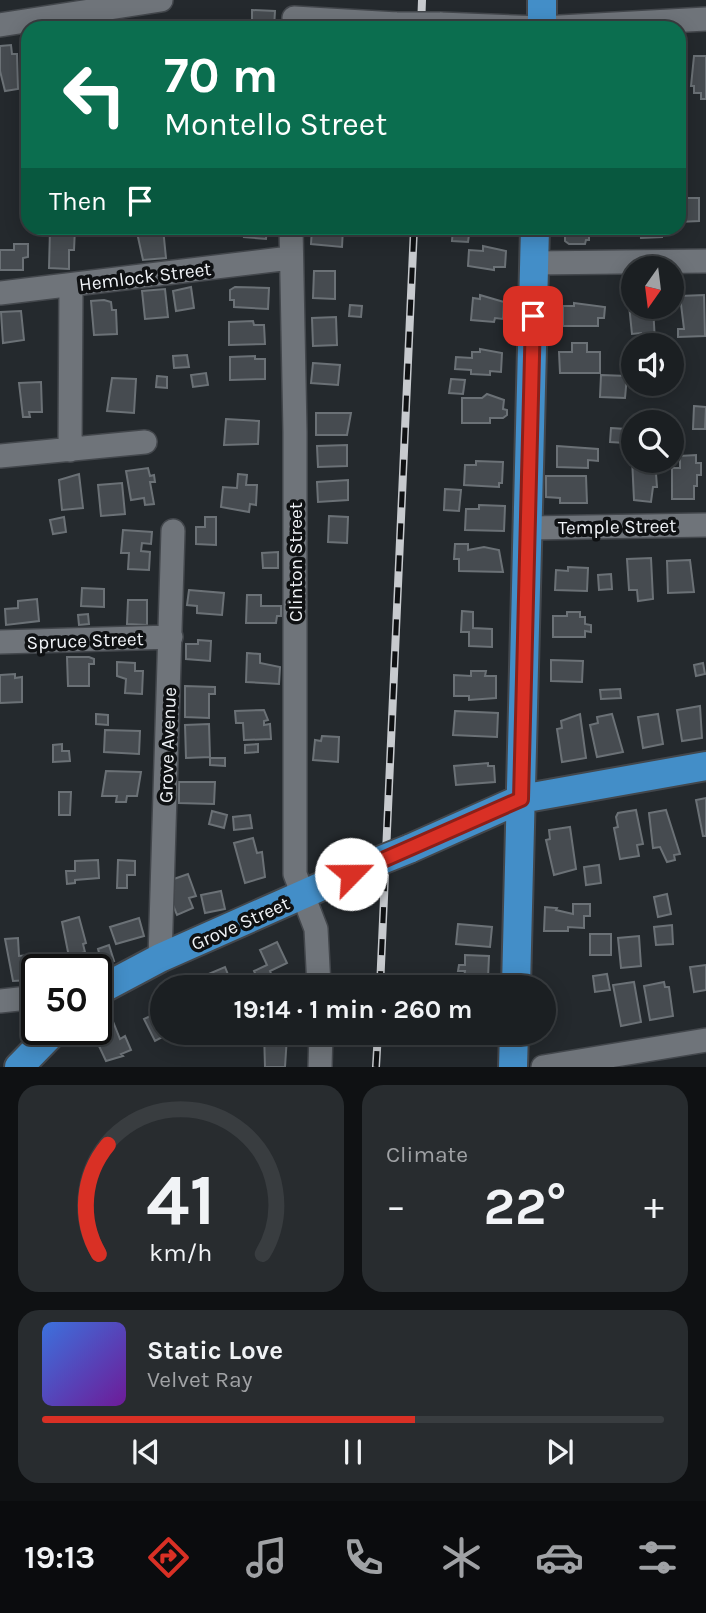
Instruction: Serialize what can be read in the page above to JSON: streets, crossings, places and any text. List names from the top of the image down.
{
  "streets": {
    "main road": ["Grove Street"],
    "street": [
      "Hemlock Street",
      "Temple Street",
      "Clinton Street",
      "Spruce Street",
      "Grove Avenue"
    ]
  },
  "crossings": [
    ["Hemlock Street", "Clinton Street"],
    ["Clinton Street", "Grove Street"],
    ["Spruce Street", "Grove Avenue"],
    ["Grove Avenue", "Grove Street"]
  ],
  "north": "bottom",
  "page": {
    "turn": ["70 m", "Montello Street"],
    "then": "Then",
    "limit": "50",
    "trip": "19:14 · 1 min · 260 m",
    "tile": "Climate",
    "heat": ["−", "22°", "+"],
    "song": ["Static Love", "Velvet Ray"],
    "tabs": "19:13",
    "gauge": ["41", "km/h"]
  }
}
